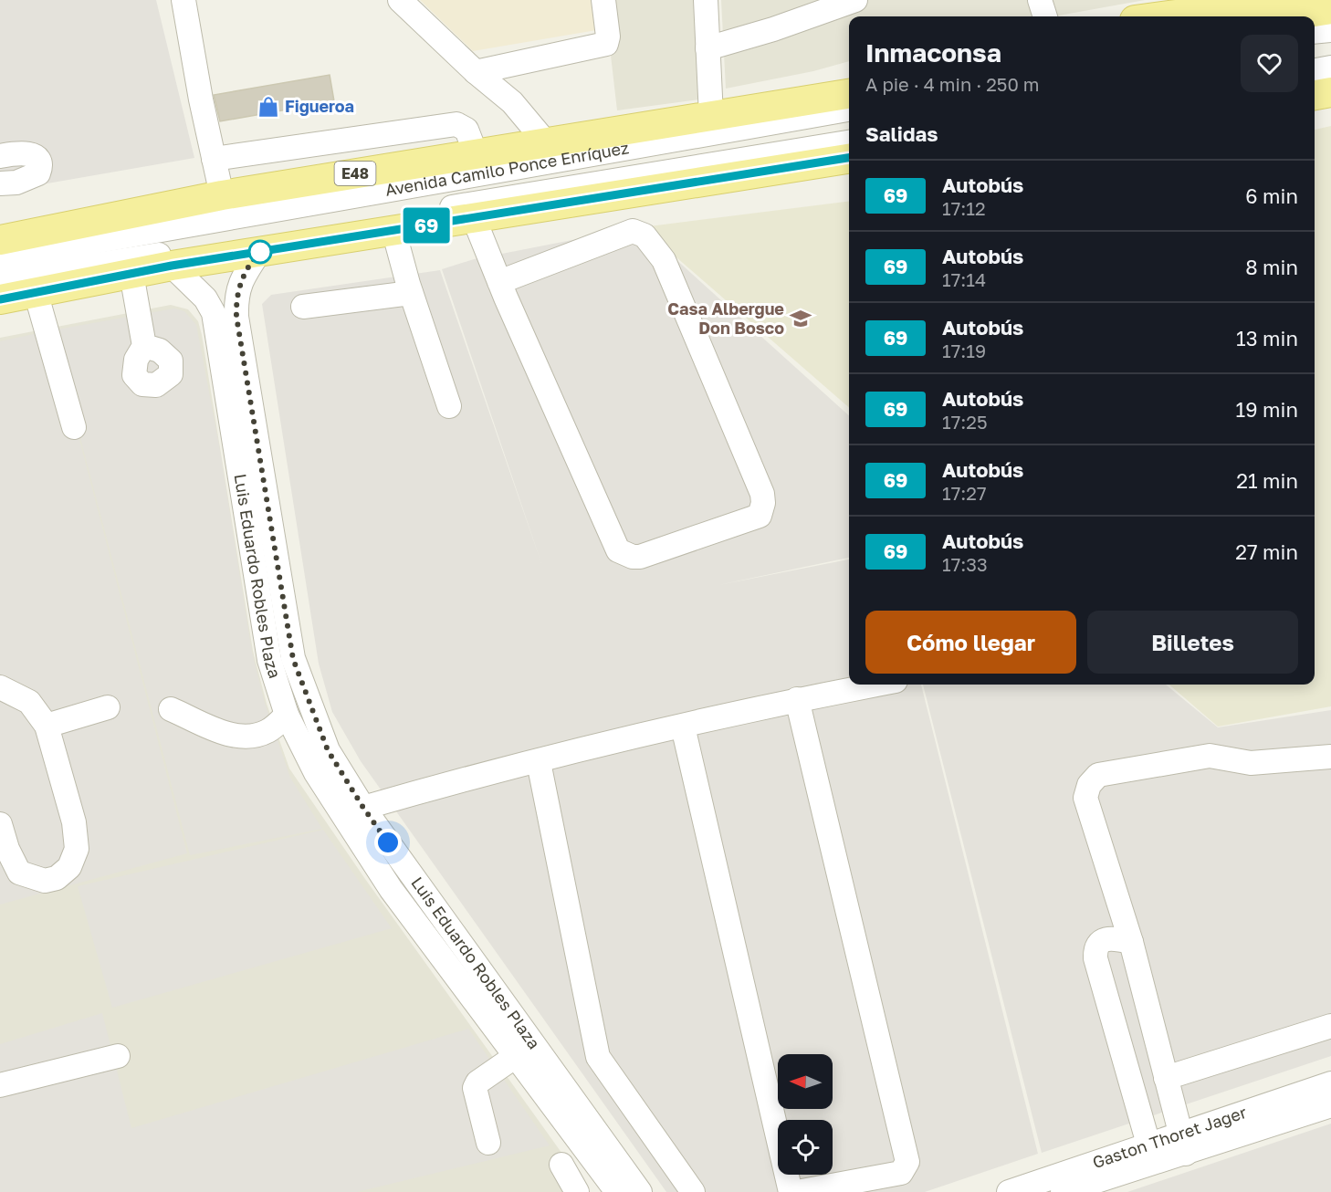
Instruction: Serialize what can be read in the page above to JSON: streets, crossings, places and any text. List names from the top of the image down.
{
  "streets": {
    "main road": ["Avenida Camilo Ponce Enríquez", "E48"],
    "street": ["Luis Eduardo Robles Plaza", "Gaston Thoret Jager"]
  },
  "places": {
    "shop": ["Figueroa"],
    "school or university": ["Casa Albergue Don Bosco"]
  },
  "lines": ["bus line 69"],
  "north": "left",
  "page": {
    "on_map": "69",
    "heading": [
      ["Inmaconsa", "A pie · 4 min · 250 m"],
      "Salidas"
    ],
    "list": [
      {
        "mark": "69",
        "name": "Autobús",
        "note": "17:12",
        "value": "6 min"
      },
      {
        "mark": "69",
        "name": "Autobús",
        "note": "17:14",
        "value": "8 min"
      },
      {
        "mark": "69",
        "name": "Autobús",
        "note": "17:19",
        "value": "13 min"
      },
      {
        "mark": "69",
        "name": "Autobús",
        "note": "17:25",
        "value": "19 min"
      },
      {
        "mark": "69",
        "name": "Autobús",
        "note": "17:27",
        "value": "21 min"
      },
      {
        "mark": "69",
        "name": "Autobús",
        "note": "17:33",
        "value": "27 min"
      }
    ],
    "buttons": ["Cómo llegar", "Billetes"]
  }
}
